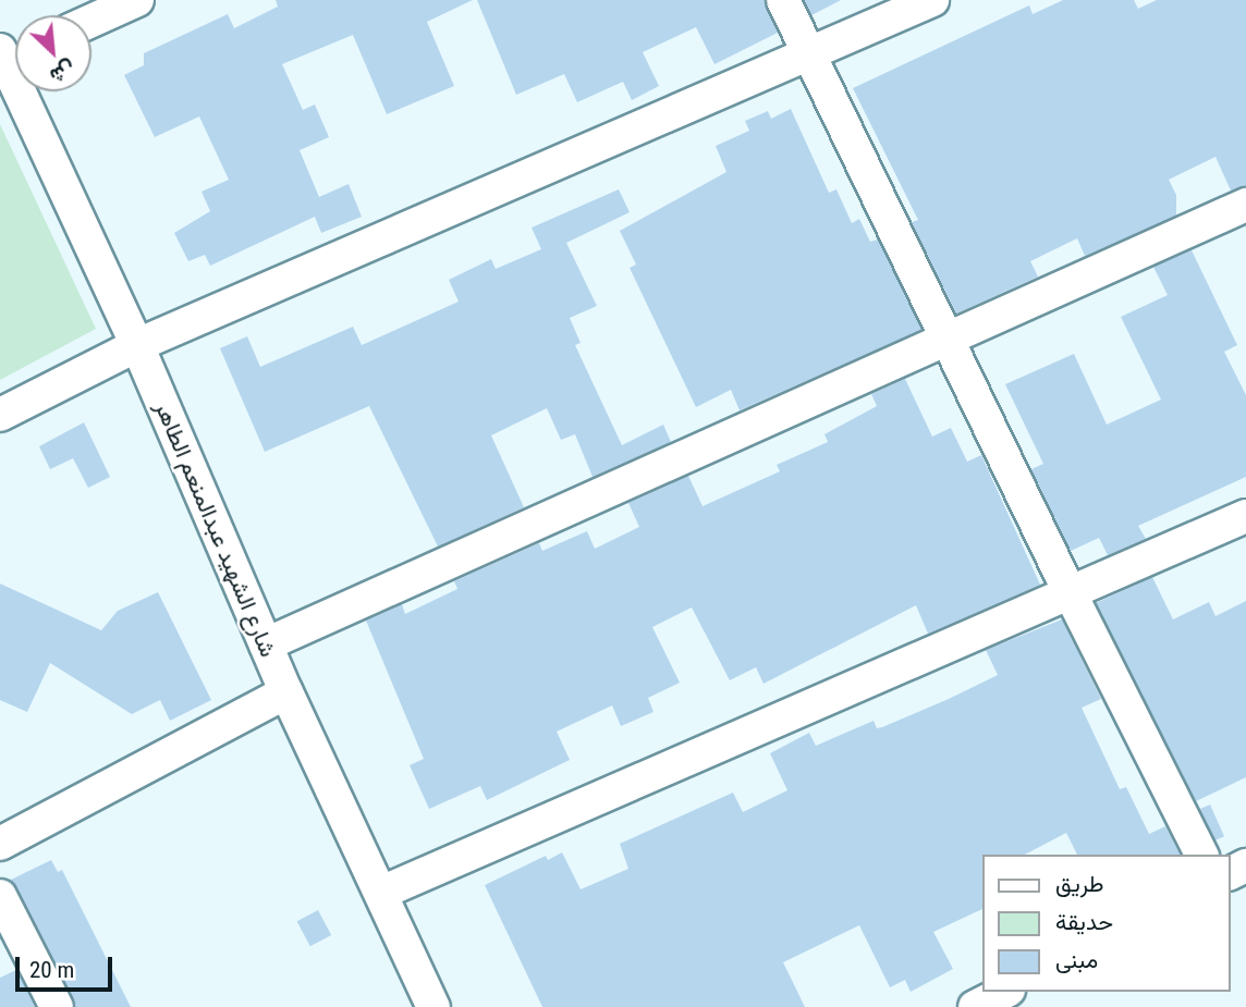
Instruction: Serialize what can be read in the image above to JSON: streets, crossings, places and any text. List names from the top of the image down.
{
  "streets": {
    "street": ["شارع الشهيد عبدالمنعم الطاهر"]
  },
  "legend": ["طريق", "حديقة", "مبنى"],
  "scale_bar": "20 m",
  "north": "bottom right"
}
